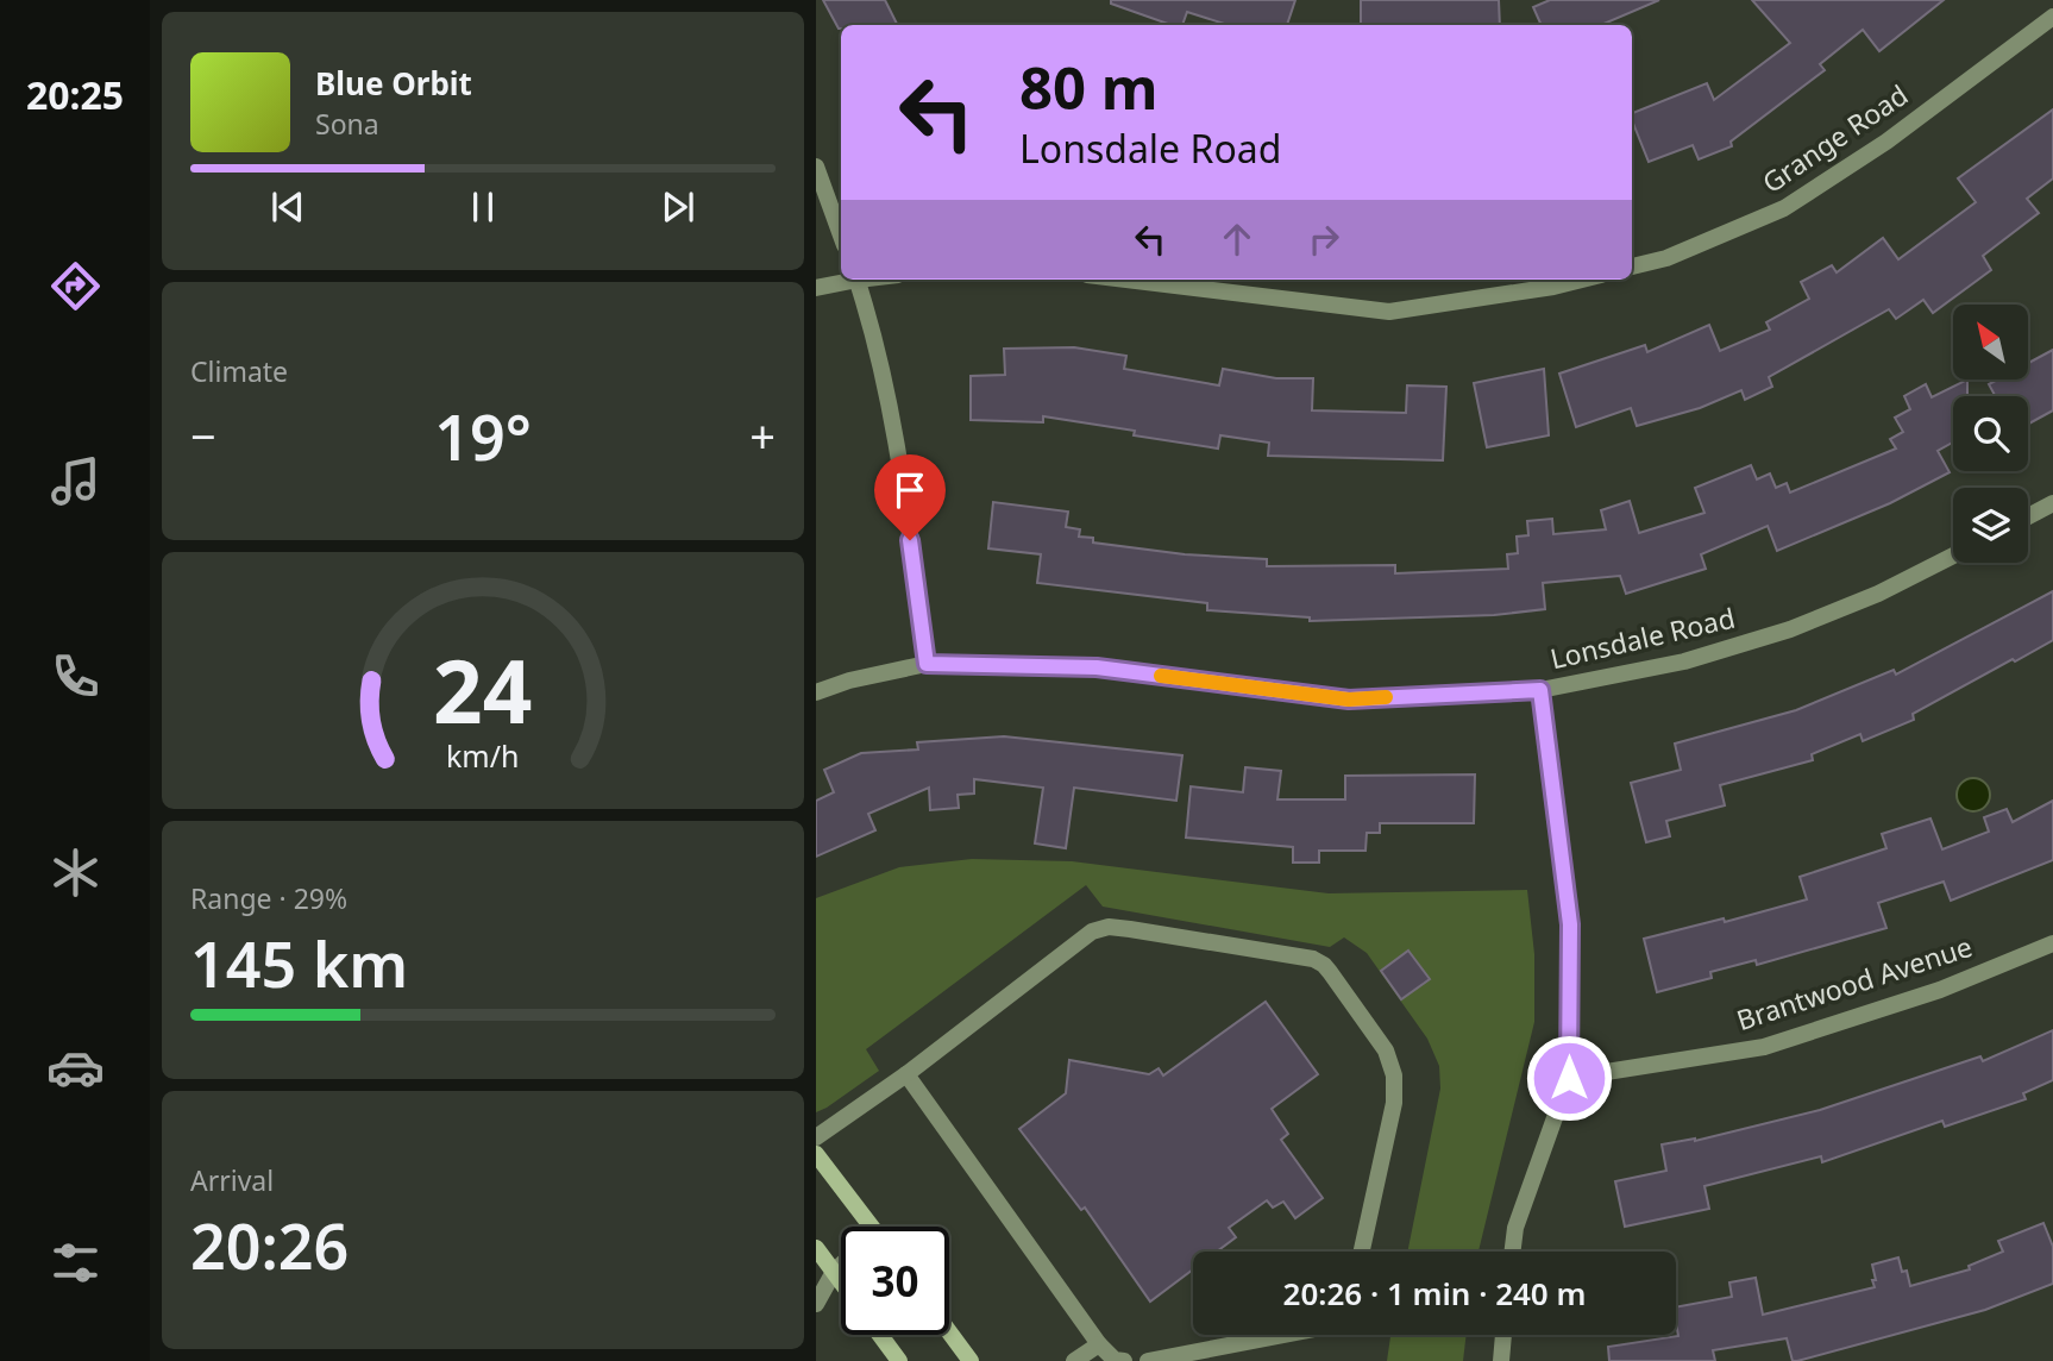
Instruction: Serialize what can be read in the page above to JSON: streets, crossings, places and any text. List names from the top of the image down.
{
  "streets": {
    "street": ["Grange Road", "Lonsdale Road", "Brantwood Avenue"]
  },
  "north": "top left",
  "page": {
    "tabs": "20:25",
    "turn": ["80 m", "Lonsdale Road"],
    "song": ["Blue Orbit", "Sona"],
    "tile": [
      "Climate",
      ["Range · 29%", "145 km"],
      ["Arrival", "20:26"]
    ],
    "heat": ["−", "19°", "+"],
    "limit": "30",
    "trip": "20:26 · 1 min · 240 m",
    "gauge": ["24", "km/h"]
  }
}
